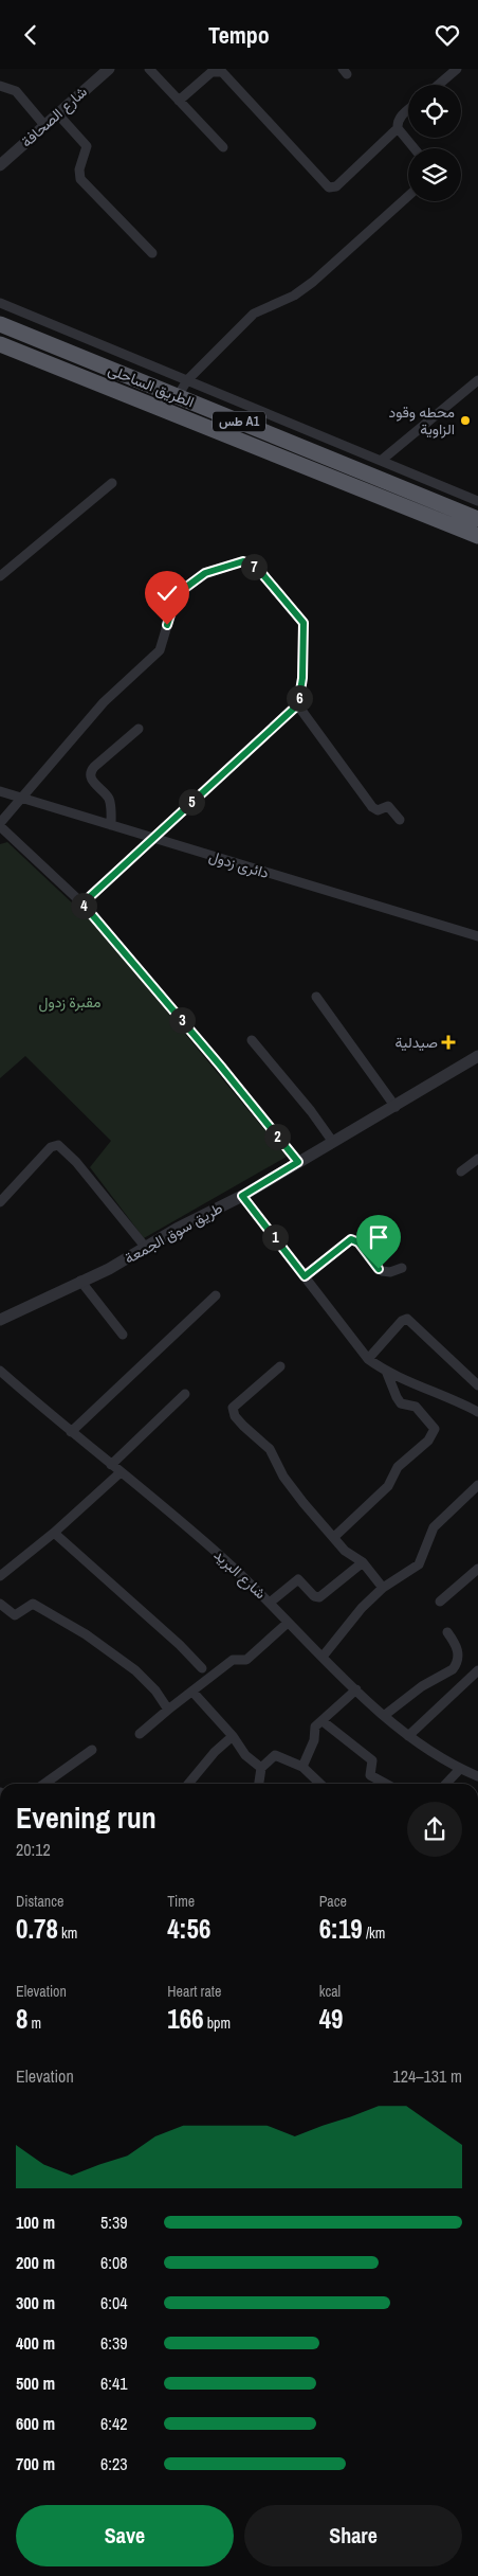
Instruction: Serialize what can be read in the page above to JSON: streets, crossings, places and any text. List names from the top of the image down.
{
  "streets": {
    "highway": ["الطريق الساحلى", "طس A1"],
    "street": [
      "شارع الصحافة",
      "دائرى زدول",
      "طريق سوق الجمعة",
      "شارع البريد"
    ]
  },
  "parks": ["مقبرة زدول"],
  "places": {
    "other": ["محطه وقود الزاوية"],
    "health": ["صيدلية"]
  },
  "page": {
    "header": "Tempo",
    "pins": [
      "7",
      "6",
      "5",
      "4",
      "3",
      "2",
      "1"
    ],
    "heading": ["Evening run", "20:12"],
    "stats": [
      ["Distance", "0.78 km"],
      ["Time", "4:56"],
      ["Pace", "6:19 /km"],
      ["Elevation", "8 m"],
      ["Heart rate", "166 bpm"],
      ["kcal", "49"]
    ],
    "chart": ["Elevation", "124–131 m"],
    "list": [
      {
        "name": "100 m",
        "note": "5:39"
      },
      {
        "name": "200 m",
        "note": "6:08"
      },
      {
        "name": "300 m",
        "note": "6:04"
      },
      {
        "name": "400 m",
        "note": "6:39"
      },
      {
        "name": "500 m",
        "note": "6:41"
      },
      {
        "name": "600 m",
        "note": "6:42"
      },
      {
        "name": "700 m",
        "note": "6:23"
      }
    ],
    "buttons": ["Save", "Share"]
  }
}
